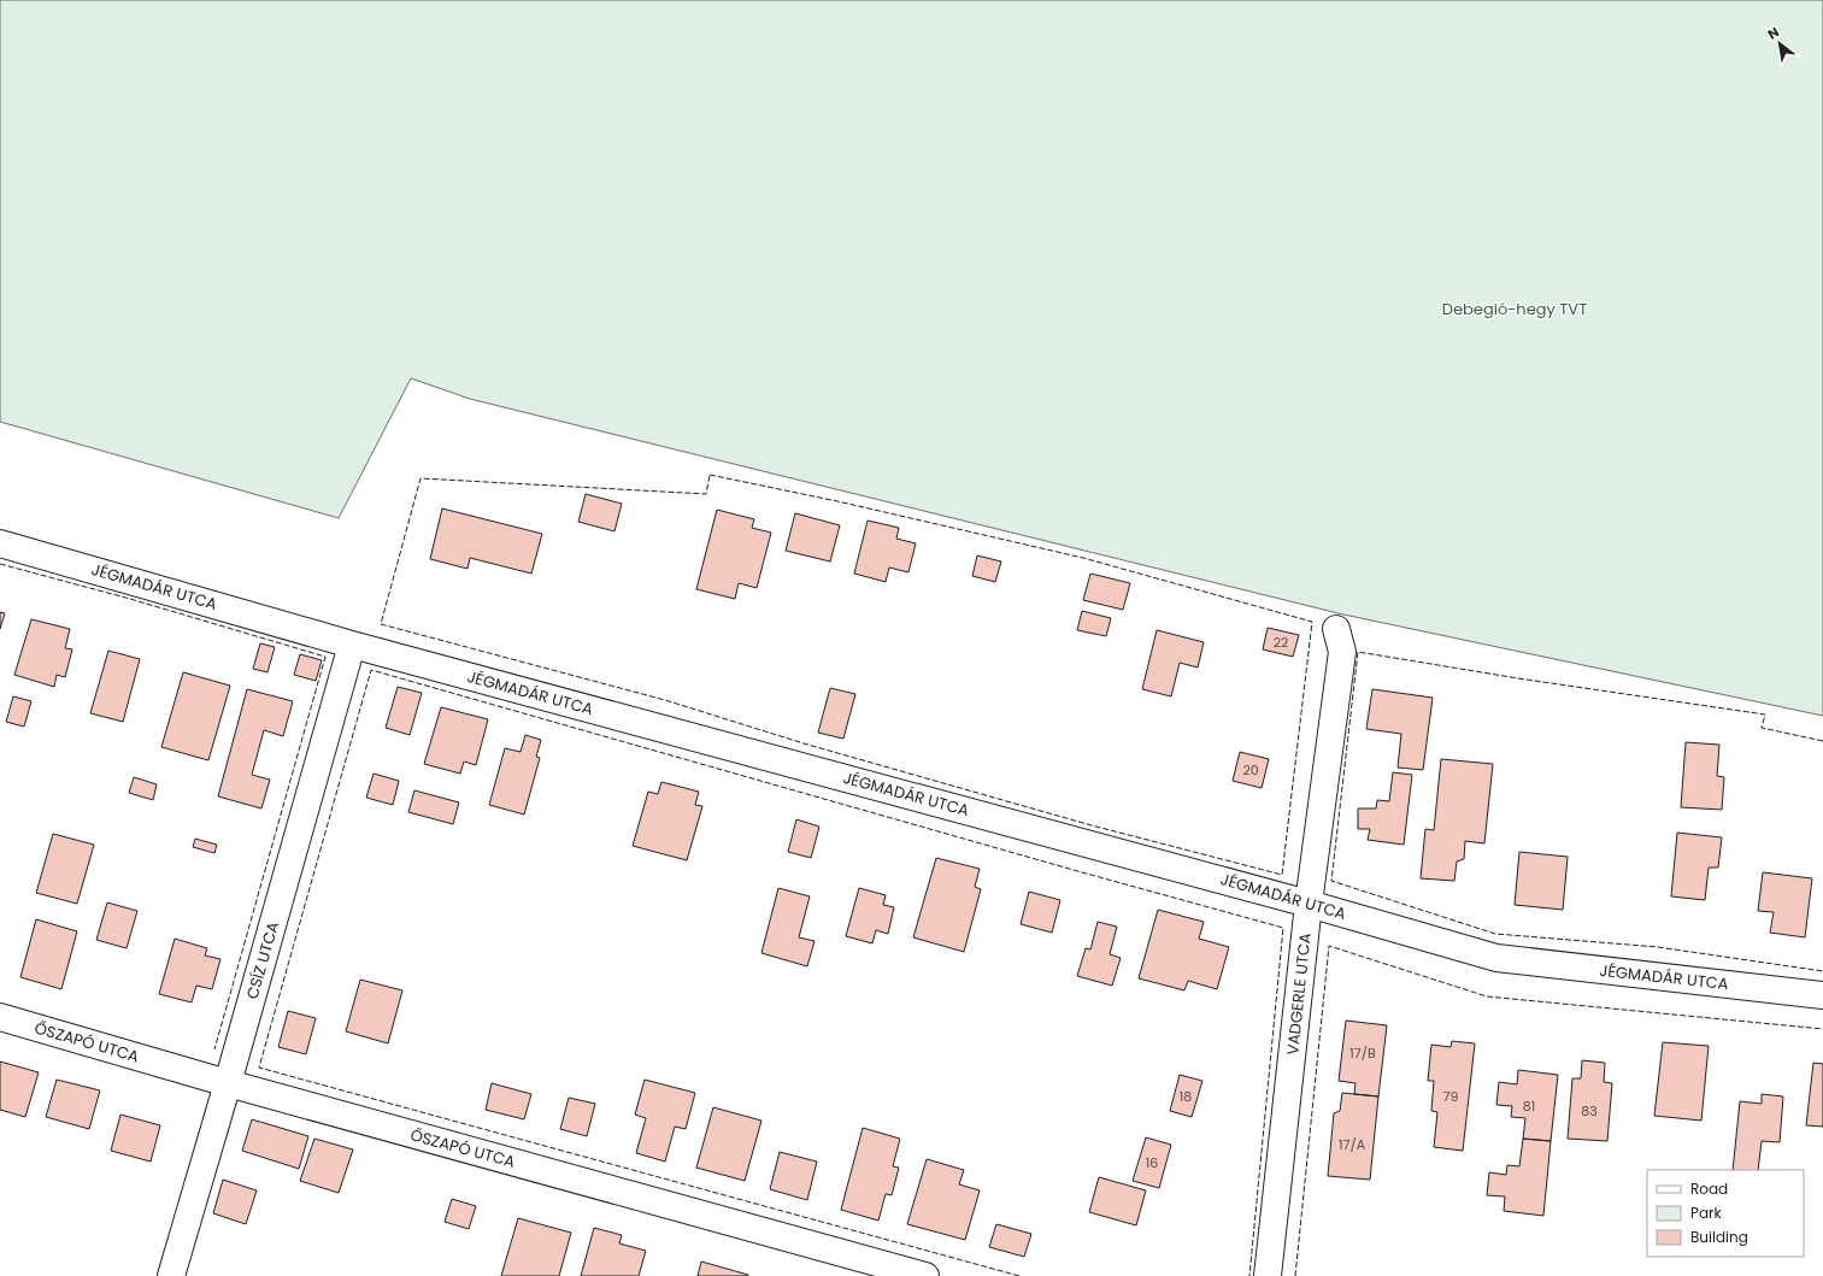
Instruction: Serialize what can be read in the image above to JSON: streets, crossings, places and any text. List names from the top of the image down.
{
  "streets": {
    "street": [
      "JÉGMADÁR UTCA",
      "CSÍZ UTCA",
      "VADGERLE UTCA",
      "ŐSZAPÓ UTCA"
    ]
  },
  "crossings": [
    ["JÉGMADÁR UTCA", "CSÍZ UTCA"],
    ["JÉGMADÁR UTCA", "VADGERLE UTCA"],
    ["CSÍZ UTCA", "ŐSZAPÓ UTCA"]
  ],
  "parks": ["Debegió-hegy TVT"],
  "house_numbers": [
    "22",
    "20",
    "17/B",
    "18",
    "79",
    "81",
    "83",
    "17/A",
    "16"
  ],
  "legend": ["Road", "Park", "Building"],
  "north": "top left"
}
